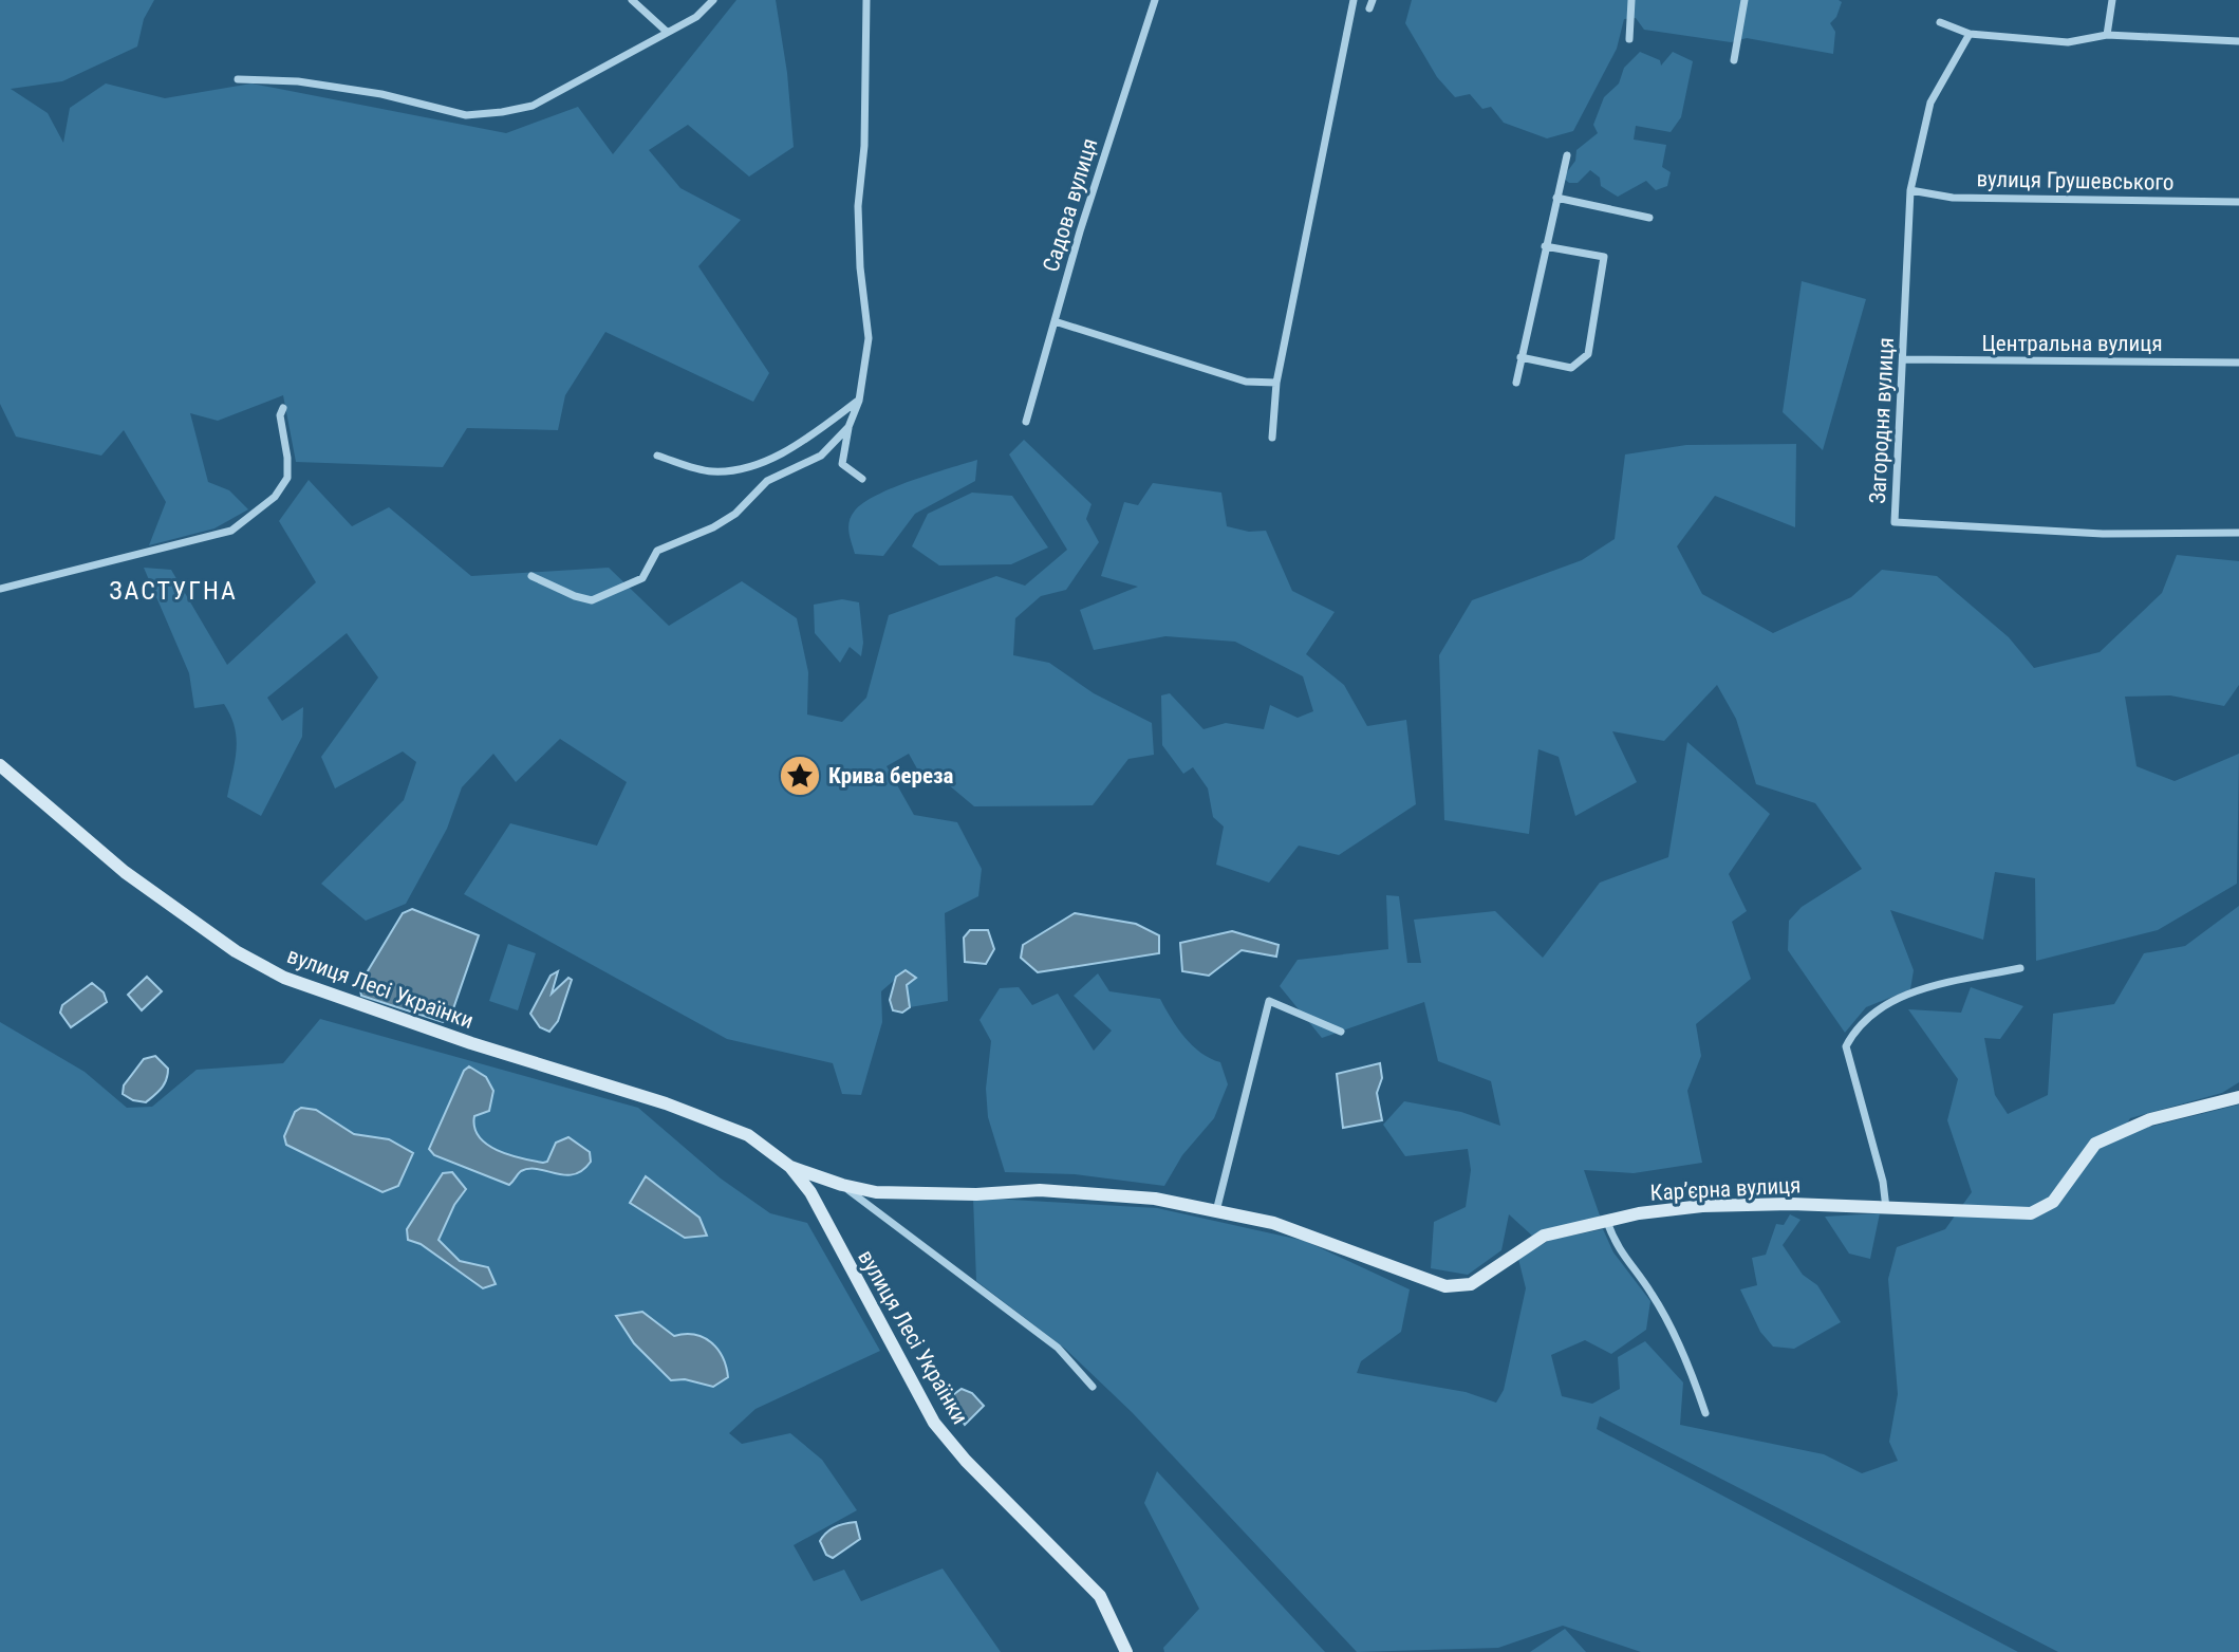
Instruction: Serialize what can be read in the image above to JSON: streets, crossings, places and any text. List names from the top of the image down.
{
  "streets": {
    "street": [
      "вулиця Грушевського",
      "Садова вулиця",
      "Центральна вулиця",
      "Загородня вулиця",
      "вулиця Лесі Українки",
      "Карʼєрна вулиця"
    ]
  },
  "crossings": [
    ["вулиця Грушевського", "Загородня вулиця"],
    ["Центральна вулиця", "Загородня вулиця"],
    ["вулиця Лесі Українки", "Карʼєрна вулиця"]
  ],
  "districts": ["ЗАСТУГНА"],
  "places": {
    "place": ["Крива береза"]
  }
}
